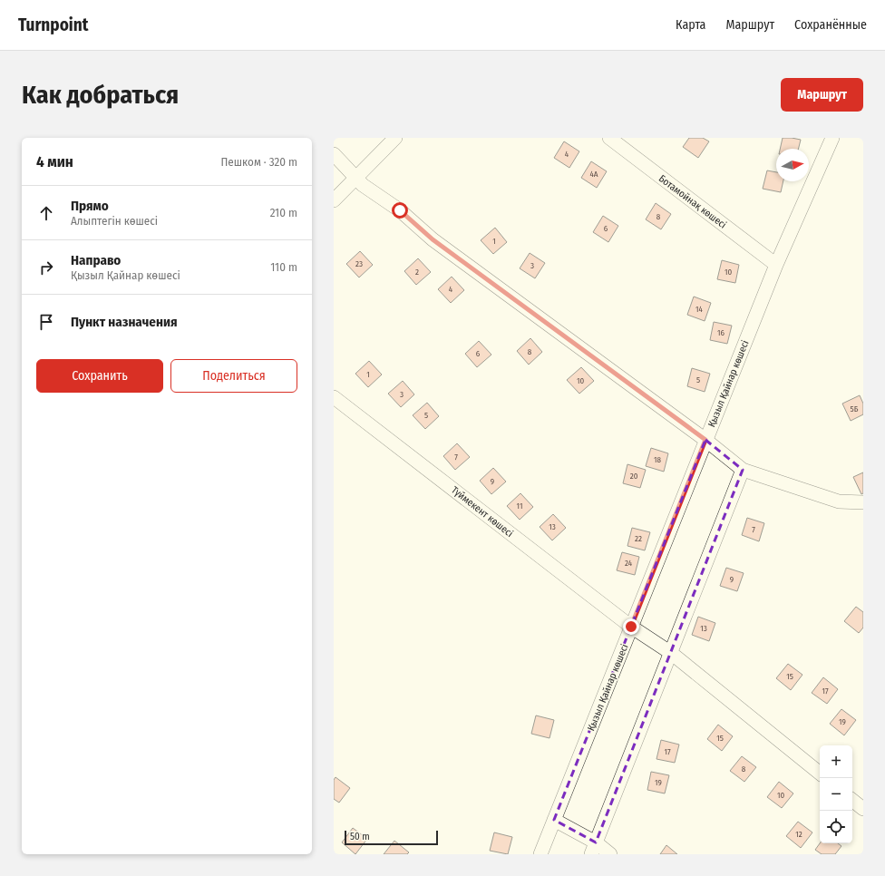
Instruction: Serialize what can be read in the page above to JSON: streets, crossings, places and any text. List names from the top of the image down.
{
  "streets": {
    "street": ["Ботамойнақ көшесі", "Қызыл Қайнар көшесі", "Түймекент көшесі"]
  },
  "crossings": [
    ["Ботамойнақ көшесі", "Қызыл Қайнар көшесі"],
    ["Қызыл Қайнар көшесі", "Түймекент көшесі"]
  ],
  "house_numbers": [
    "4",
    "4А",
    "8",
    "6",
    "1",
    "23",
    "3",
    "2",
    "10",
    "4",
    "14",
    "16",
    "8",
    "6",
    "1",
    "5",
    "10",
    "3",
    "5Б",
    "5",
    "7",
    "18",
    "20",
    "9",
    "11",
    "13",
    "7",
    "22",
    "24",
    "9",
    "13",
    "15",
    "17",
    "19",
    "15",
    "17",
    "8",
    "19",
    "10",
    "12"
  ],
  "scale_bar": "50 m",
  "north": "right",
  "page": {
    "header": "Turnpoint",
    "nav": ["Карта", "Маршрут", "Сохранённые"],
    "buttons": [
      "Маршрут",
      ["Сохранить", "Поделиться"]
    ],
    "title": "Как добраться",
    "heading": ["4 мин", "Пешком · 320 m"],
    "list": [
      ["Прямо", "Алыптегін көшесі", "210 m"],
      ["Направо", "Қызыл Қайнар көшесі", "110 m"],
      "Пункт назначения"
    ],
    "map_buttons": ["+", "−"],
    "scale": "50 m"
  }
}
